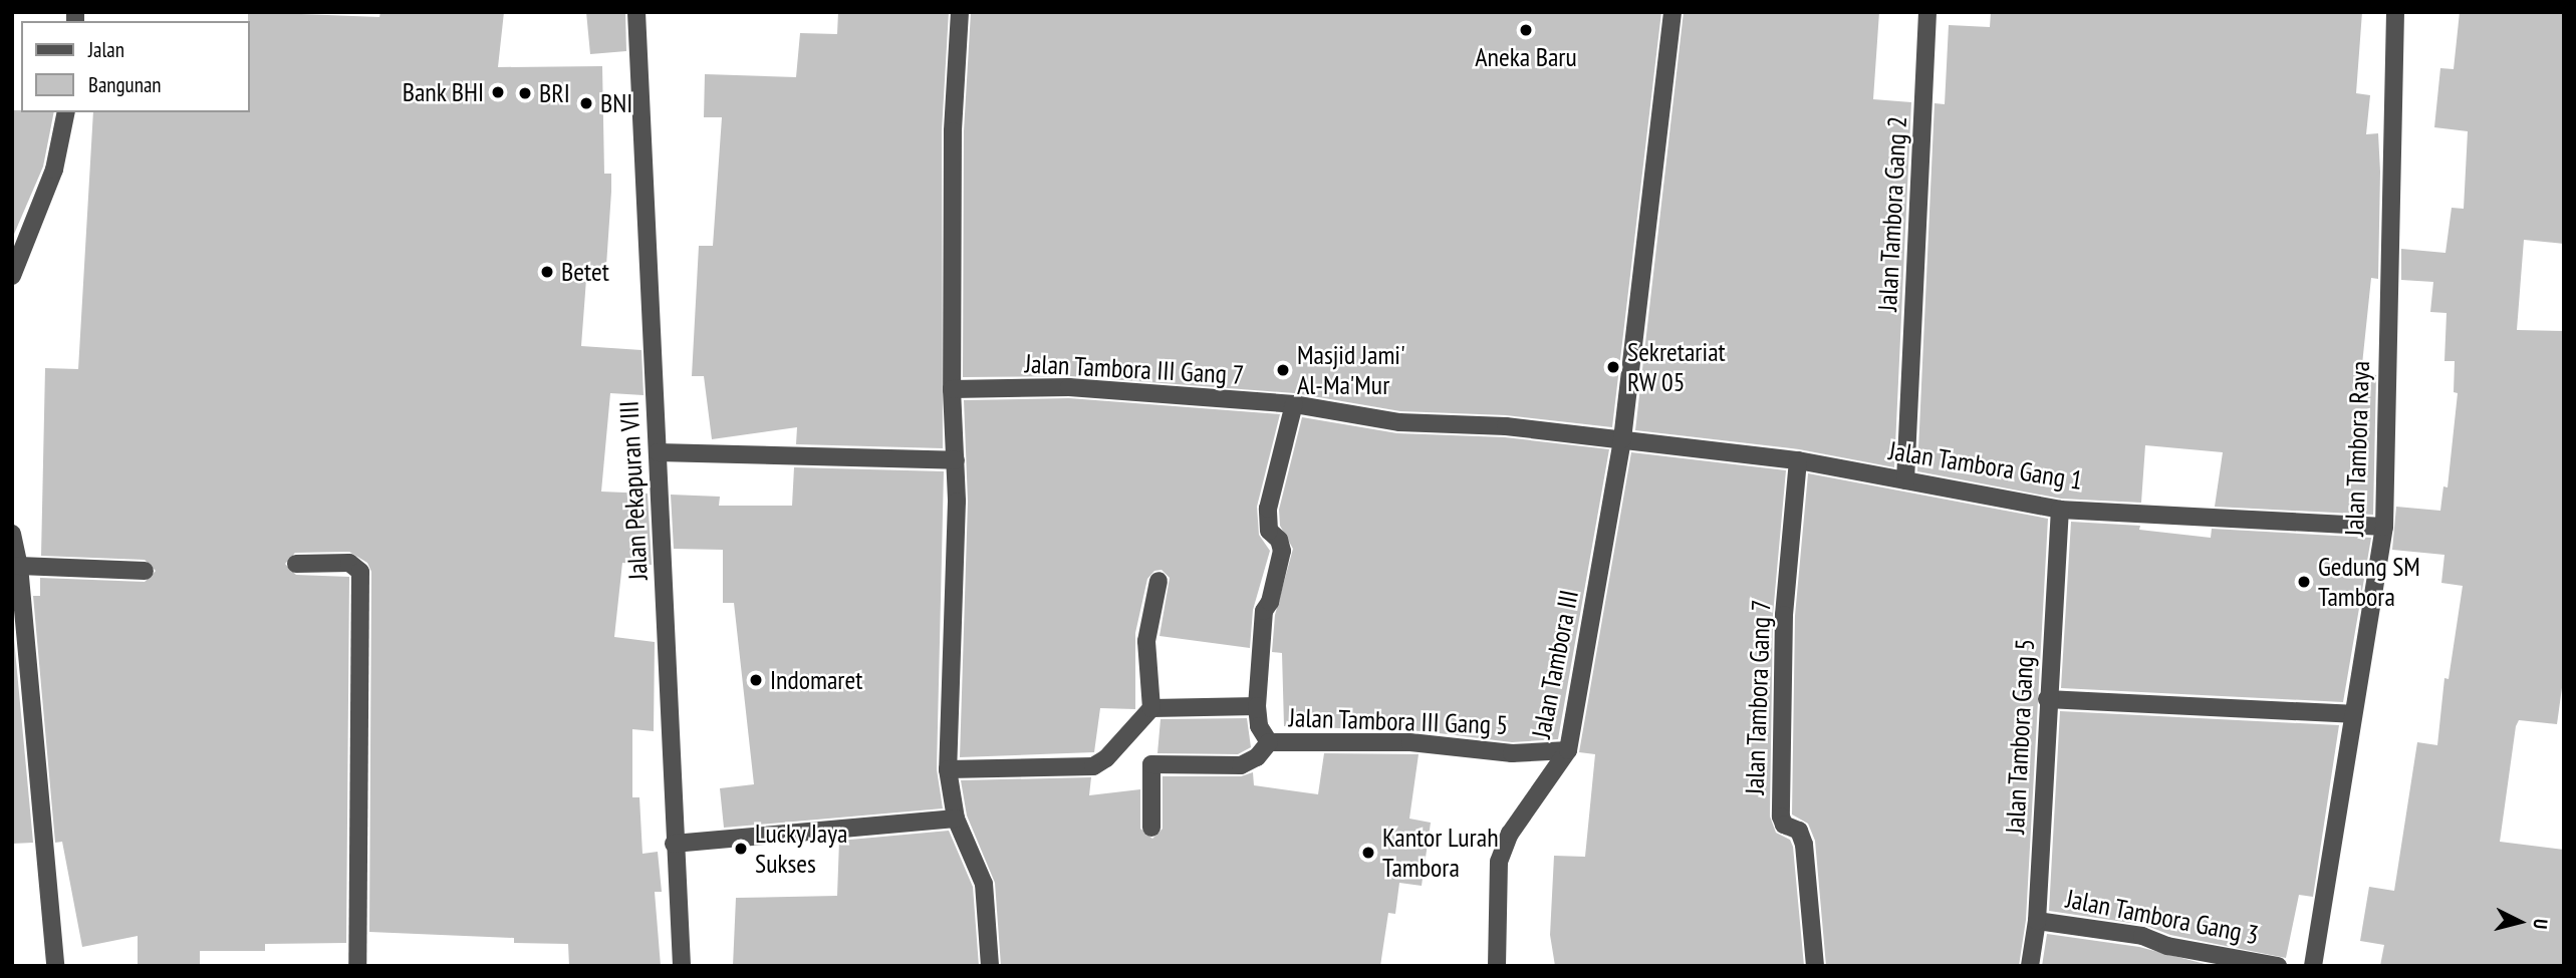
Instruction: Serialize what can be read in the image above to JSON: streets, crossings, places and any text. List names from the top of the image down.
{
  "streets": {
    "street": [
      "Jalan Tambora Gang 2",
      "Jalan Tambora III Gang 7",
      "Jalan Tambora Raya",
      "Jalan Tambora Gang 1",
      "Jalan Pekapuran VIII",
      "Jalan Tambora III",
      "Jalan Tambora Gang 7",
      "Jalan Tambora III Gang 5",
      "Jalan Tambora Gang 5",
      "Jalan Tambora Gang 3"
    ]
  },
  "crossings": [
    ["Jalan Tambora Gang 2", "Jalan Tambora Gang 1"],
    ["Jalan Tambora III Gang 7", "Jalan Tambora Gang 1"],
    ["Jalan Tambora III Gang 7", "Jalan Tambora III"],
    ["Jalan Tambora Raya", "Jalan Tambora Gang 1"],
    ["Jalan Tambora Gang 1", "Jalan Tambora III"],
    ["Jalan Tambora Gang 1", "Jalan Tambora Gang 7"],
    ["Jalan Tambora Gang 1", "Jalan Tambora Gang 5"],
    ["Jalan Tambora III", "Jalan Tambora III Gang 5"],
    ["Jalan Tambora Gang 5", "Jalan Tambora Gang 3"]
  ],
  "places": [
    "Aneka Baru",
    "Bank BHI",
    "BRI",
    "BNI",
    "Betet",
    "Sekretariat RW 05",
    "Masjid Jami' Al-Ma'Mur",
    "Gedung SM Tambora",
    "Indomaret",
    "Lucky Jaya Sukses",
    "Kantor Lurah Tambora"
  ],
  "legend": ["Jalan", "Bangunan"],
  "north": "right"
}
